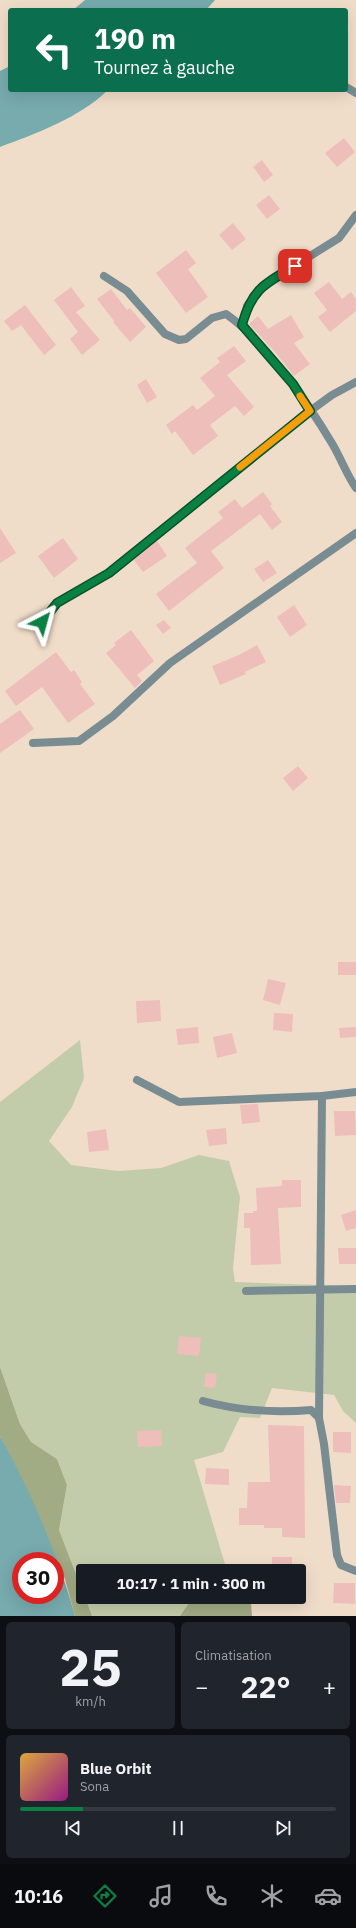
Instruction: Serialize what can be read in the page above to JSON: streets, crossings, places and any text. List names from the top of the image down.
{
  "page": {
    "turn": ["190 m", "Tournez à gauche"],
    "limit": "30",
    "trip": "10:17 · 1 min · 300 m",
    "tile": [
      ["25", "km/h"],
      "Climatisation"
    ],
    "heat": ["−", "22°", "+"],
    "song": ["Blue Orbit", "Sona"],
    "tabs": "10:16"
  }
}
